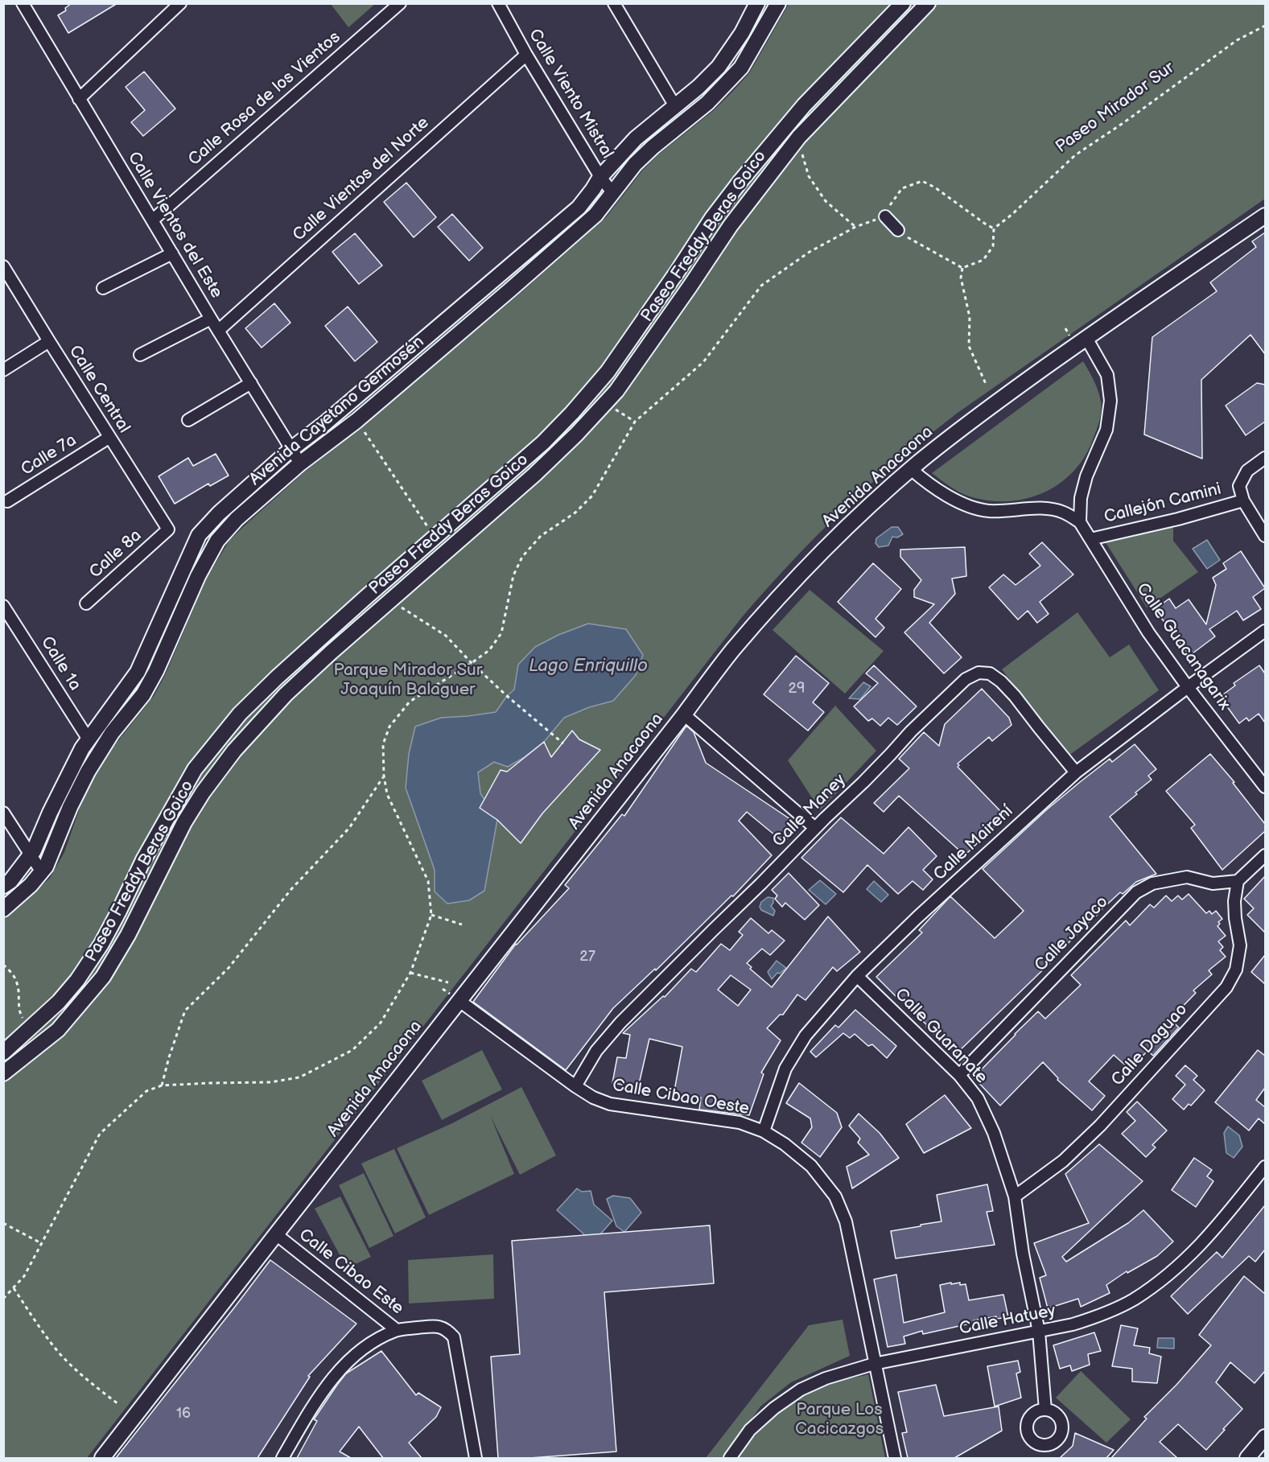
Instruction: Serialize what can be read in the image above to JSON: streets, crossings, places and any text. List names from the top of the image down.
{
  "streets": {
    "street": [
      "Calle Viento Mistral",
      "Calle Rosa de los Vientos",
      "Calle Vientos del Norte",
      "Calle Vientos del Este",
      "Paseo Freddy Beras Goico",
      "Calle Central",
      "Avenida Cayetano Germosén",
      "Calle 7a",
      "Avenida Anacaona",
      "Callejón Camini",
      "Calle 8a",
      "Calle Guacanagarix",
      "Calle 1a",
      "Calle Maney",
      "Calle Mairení",
      "Calle Jayaco",
      "Calle Guaranate",
      "Calle Daguao",
      "Calle Cibao Oeste",
      "Calle Cibao Este",
      "Calle Hatuey"
    ],
    "path": ["Paseo Mirador Sur"]
  },
  "crossings": [
    ["Calle Viento Mistral", "Calle Vientos del Norte"],
    ["Calle Viento Mistral", "Avenida Cayetano Germosén"],
    ["Calle Rosa de los Vientos", "Calle Vientos del Este"],
    ["Calle Vientos del Norte", "Calle Vientos del Este"],
    ["Calle Vientos del Este", "Avenida Cayetano Germosén"],
    ["Calle Central", "Calle 7a"],
    ["Calle Central", "Calle 8a"],
    ["Avenida Cayetano Germosén", "Calle 1a"],
    ["Avenida Anacaona", "Calle Guacanagarix"],
    ["Avenida Anacaona", "Calle Cibao Oeste"],
    ["Avenida Anacaona", "Calle Cibao Este"],
    ["Callejón Camini", "Calle Guacanagarix"],
    ["Calle Guacanagarix", "Calle Mairení"],
    ["Calle Maney", "Calle Mairení"],
    ["Calle Maney", "Calle Cibao Oeste"],
    ["Calle Mairení", "Calle Guaranate"],
    ["Calle Mairení", "Calle Cibao Oeste"],
    ["Calle Jayaco", "Calle Guaranate"],
    ["Calle Jayaco", "Calle Daguao"],
    ["Calle Guaranate", "Calle Daguao"],
    ["Calle Guaranate", "Calle Hatuey"],
    ["Calle Cibao Oeste", "Calle Hatuey"]
  ],
  "water": ["Lago Enriquillo"],
  "parks": ["Parque Mirador Sur Joaquín Balaguer", "Parque Los Cacicazgos"],
  "house_numbers": ["29", "27", "16"]
}
